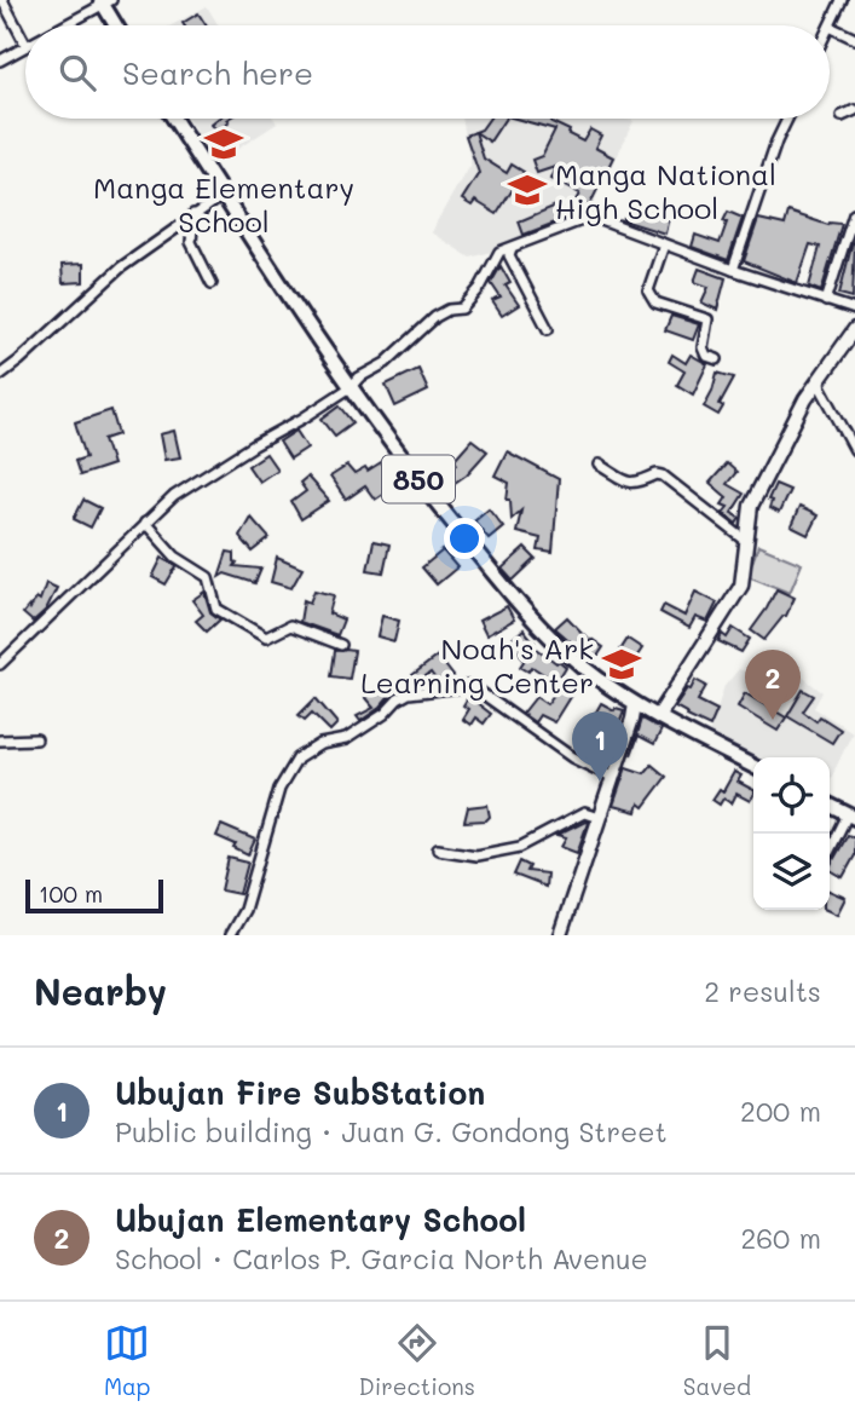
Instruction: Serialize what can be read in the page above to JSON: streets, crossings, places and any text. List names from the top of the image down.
{
  "streets": {
    "main road": ["850"]
  },
  "places": {
    "school or university": ["Manga Elementary School", "Manga National High School", "Noah's Ark Learning Center"]
  },
  "scale_bar": "100 m",
  "page": {
    "search": "Search here",
    "pins": ["2", "1"],
    "scale": "100 m",
    "heading": ["Nearby", "2 results"],
    "list": [
      {
        "mark": "1",
        "name": "Ubujan Fire SubStation",
        "note": "Public building · Juan G. Gondong Street",
        "value": "200 m"
      },
      {
        "mark": "2",
        "name": "Ubujan Elementary School",
        "note": "School · Carlos P. Garcia North Avenue",
        "value": "260 m"
      }
    ],
    "nav": ["Map", "Directions", "Saved"]
  }
}
